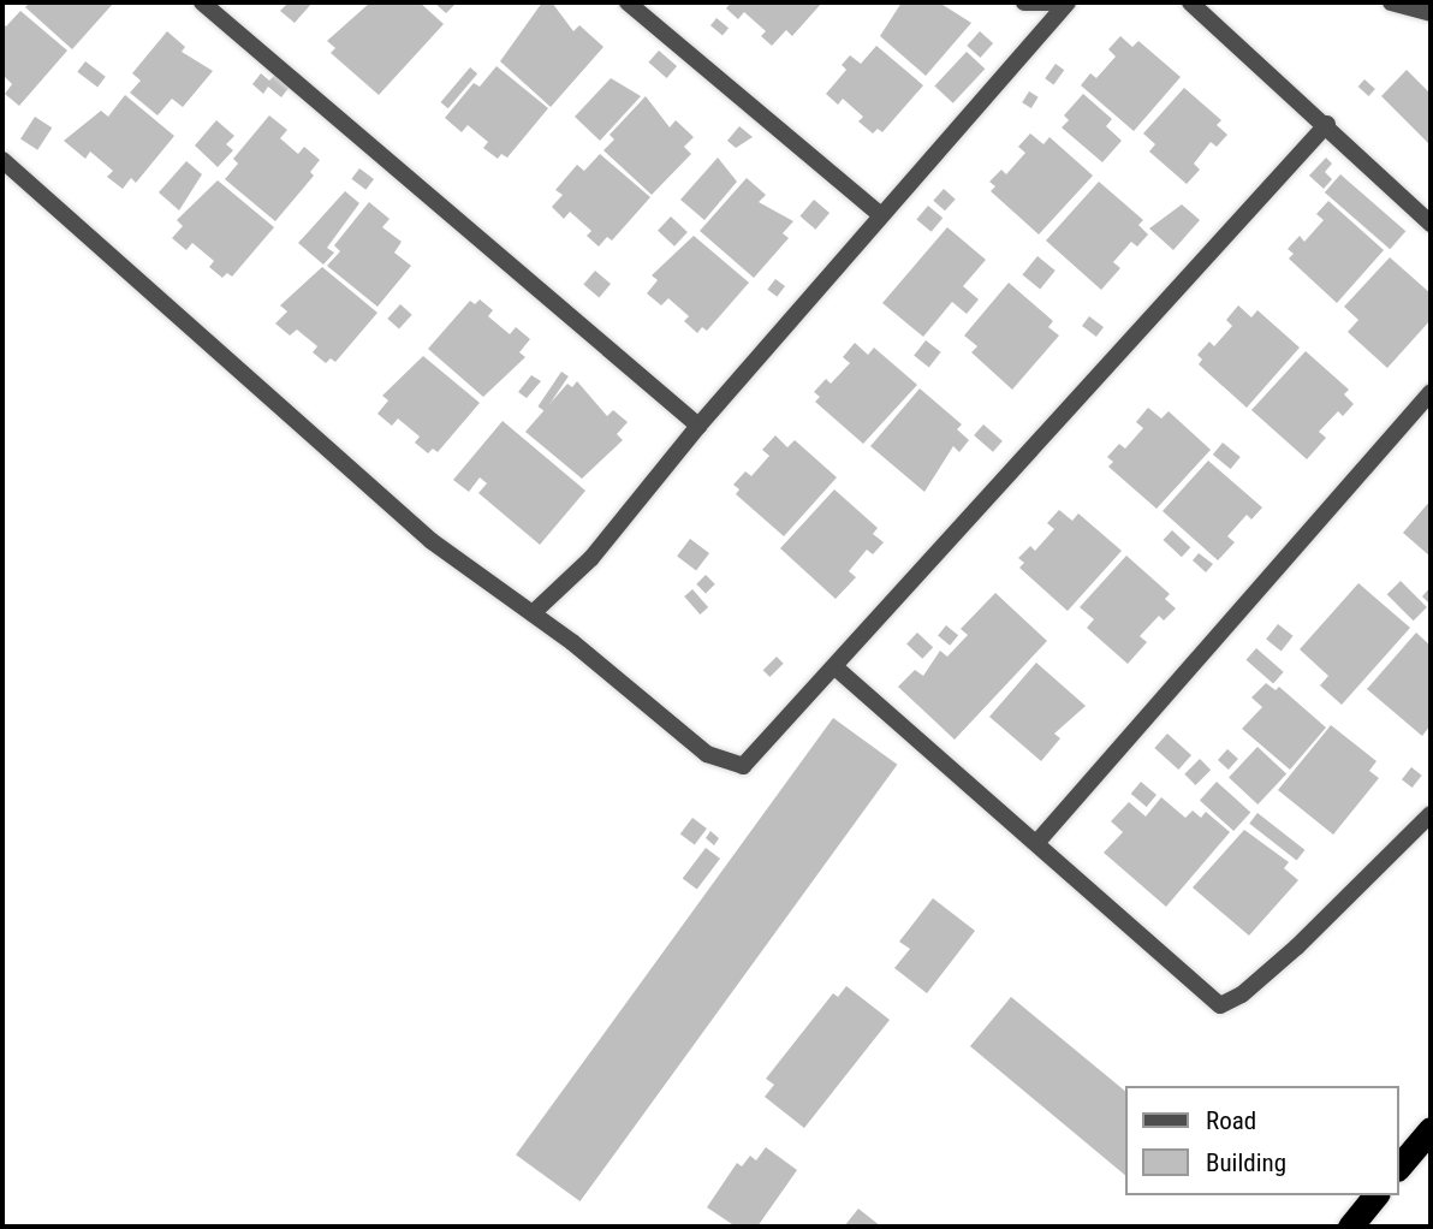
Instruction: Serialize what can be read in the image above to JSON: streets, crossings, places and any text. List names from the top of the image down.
{
  "legend": ["Road", "Building"]
}
